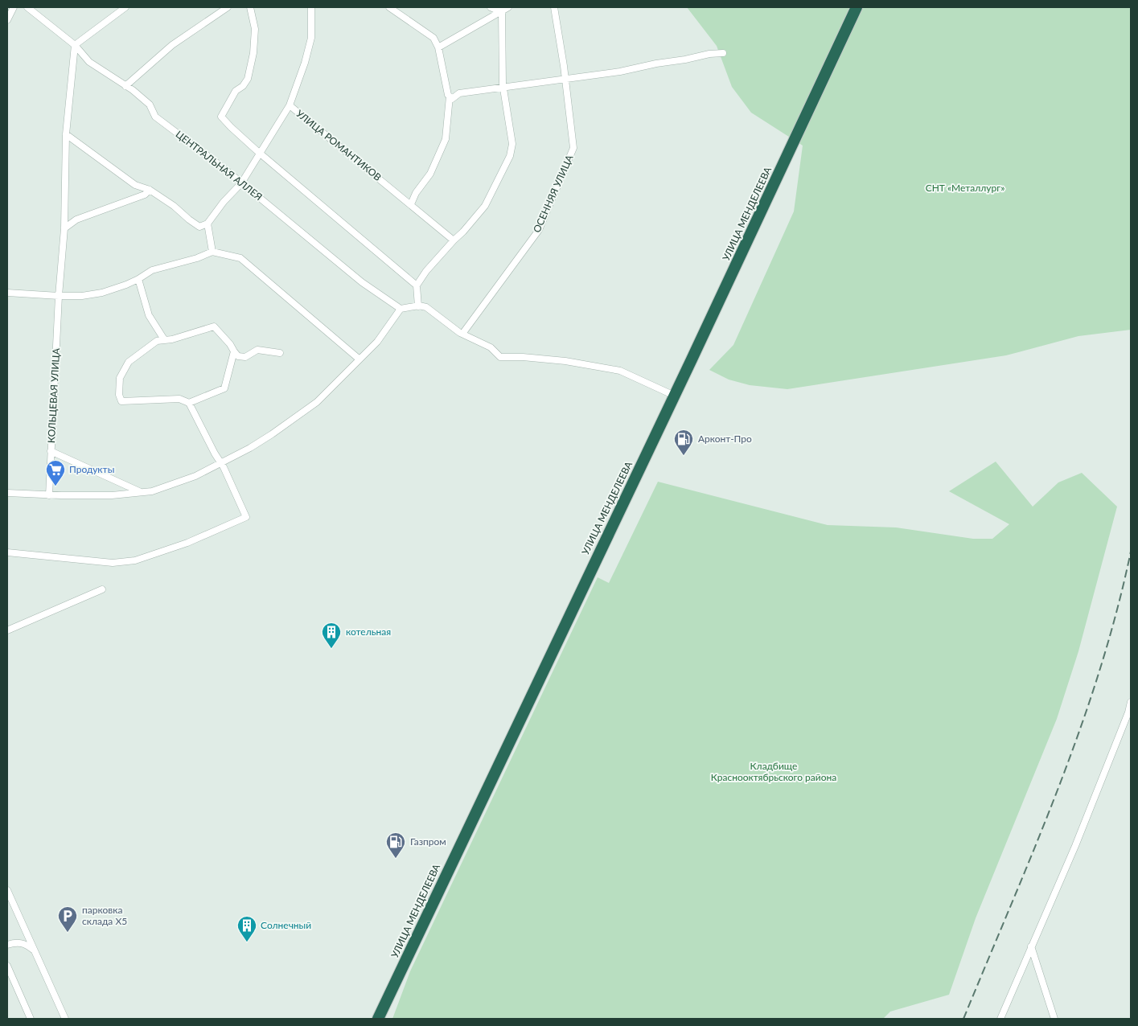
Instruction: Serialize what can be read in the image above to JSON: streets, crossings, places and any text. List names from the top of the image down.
{
  "streets": {
    "highway": ["УЛИЦА МЕНДЕЛЕЕВА"],
    "street": [
      "УЛИЦА РОМАНТИКОВ",
      "ЦЕНТРАЛЬНАЯ АЛЛЕЯ",
      "ОСЕННЯЯ УЛИЦА",
      "КОЛЬЦЕВАЯ УЛИЦА"
    ]
  },
  "crossings": [
    ["ЦЕНТРАЛЬНАЯ АЛЛЕЯ", "КОЛЬЦЕВАЯ УЛИЦА"]
  ],
  "parks": ["СНТ «Металлург»", "Кладбище Краснооктябрьского района"],
  "places": {
    "fuel station": ["Арконт-Про", "Газпром"],
    "supermarket": ["Продукты"],
    "building": ["котельная", "Солнечный"],
    "parking": ["парковка склада X5"]
  }
}
